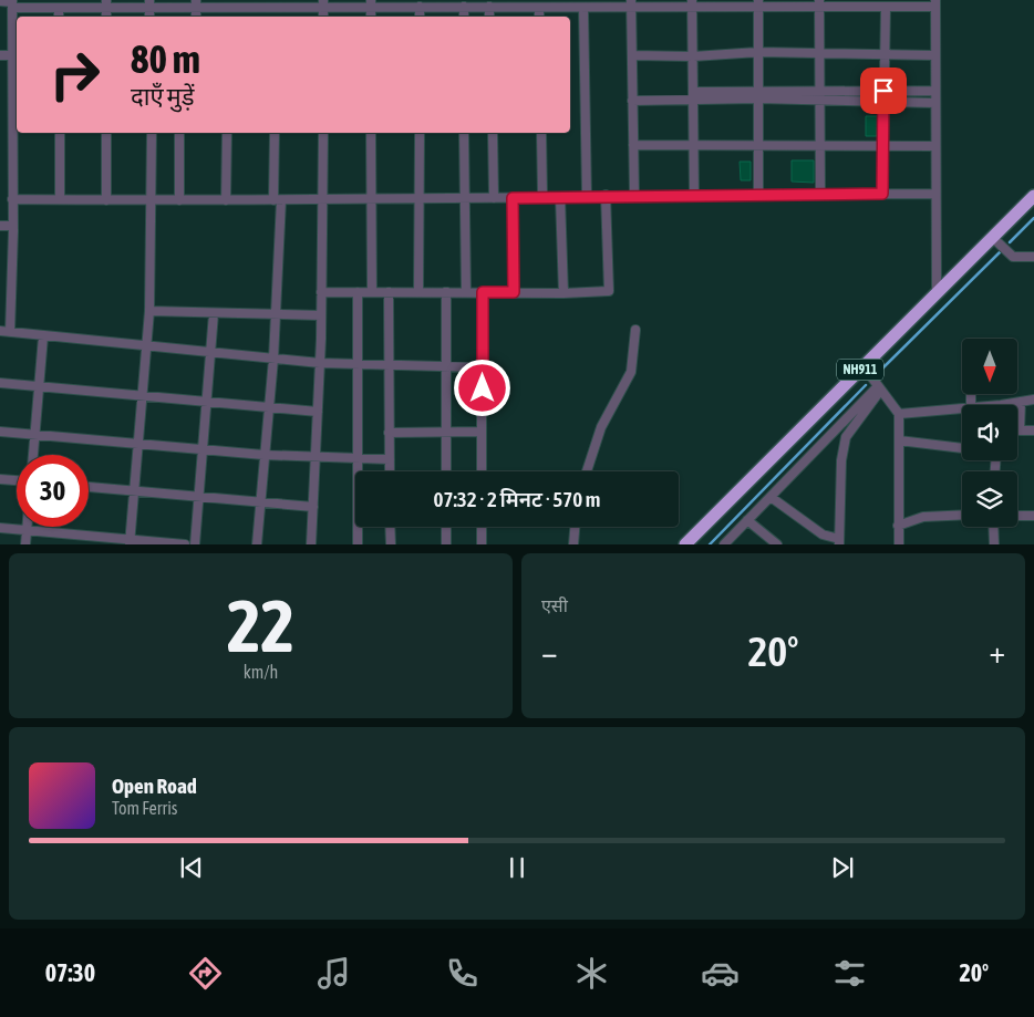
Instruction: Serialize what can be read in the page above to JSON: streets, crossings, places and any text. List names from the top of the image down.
{
  "streets": {
    "highway": ["NH911"]
  },
  "north": "bottom",
  "page": {
    "turn": ["80 m", "दाएँ मुड़ें"],
    "limit": "30",
    "trip": "07:32 · 2 मिनट · 570 m",
    "tile": [
      ["22", "km/h"],
      "एसी"
    ],
    "heat": ["−", "20°", "+"],
    "song": ["Open Road", "Tom Ferris"],
    "tabs": ["07:30", "20°"]
  }
}
